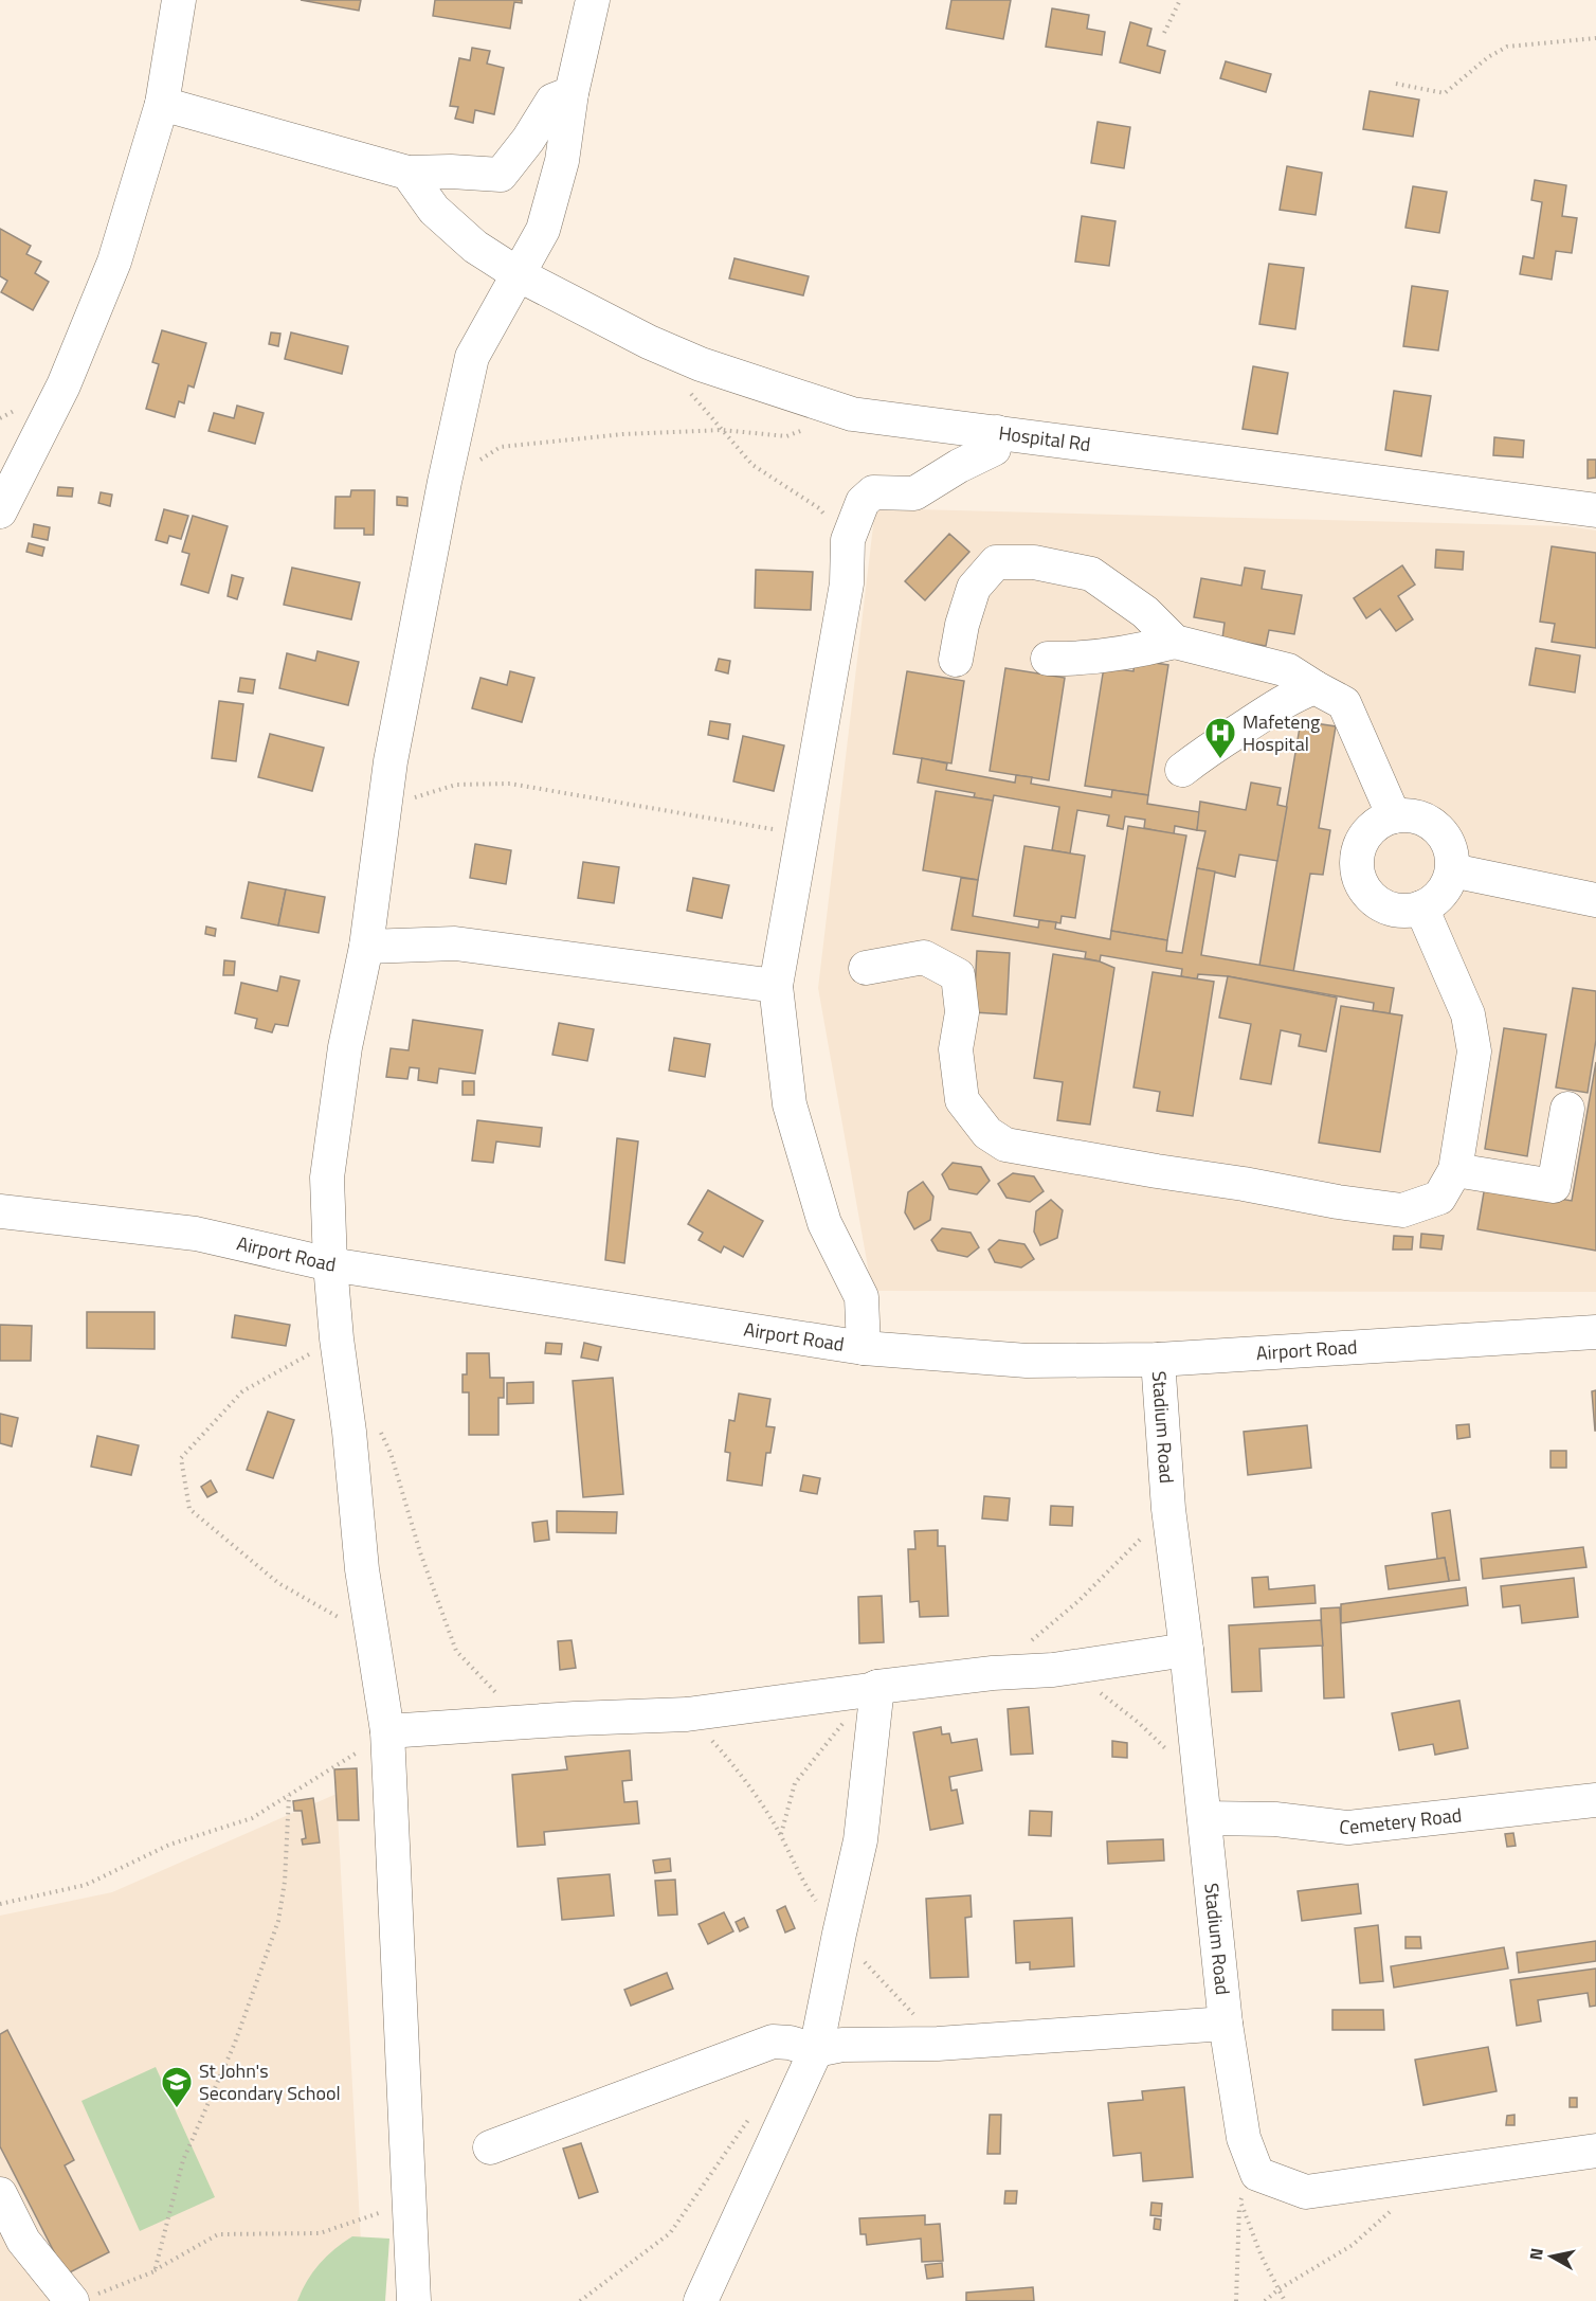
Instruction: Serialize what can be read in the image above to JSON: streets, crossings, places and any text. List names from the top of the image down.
{
  "streets": {
    "street": [
      "Hospital Rd",
      "Airport Road",
      "Stadium Road",
      "Cemetery Road"
    ]
  },
  "crossings": [
    ["Airport Road", "Stadium Road"],
    ["Stadium Road", "Cemetery Road"]
  ],
  "places": {
    "hospital": ["Mafeteng Hospital"],
    "school or university": ["St John's Secondary School"]
  },
  "north": "left"
}
